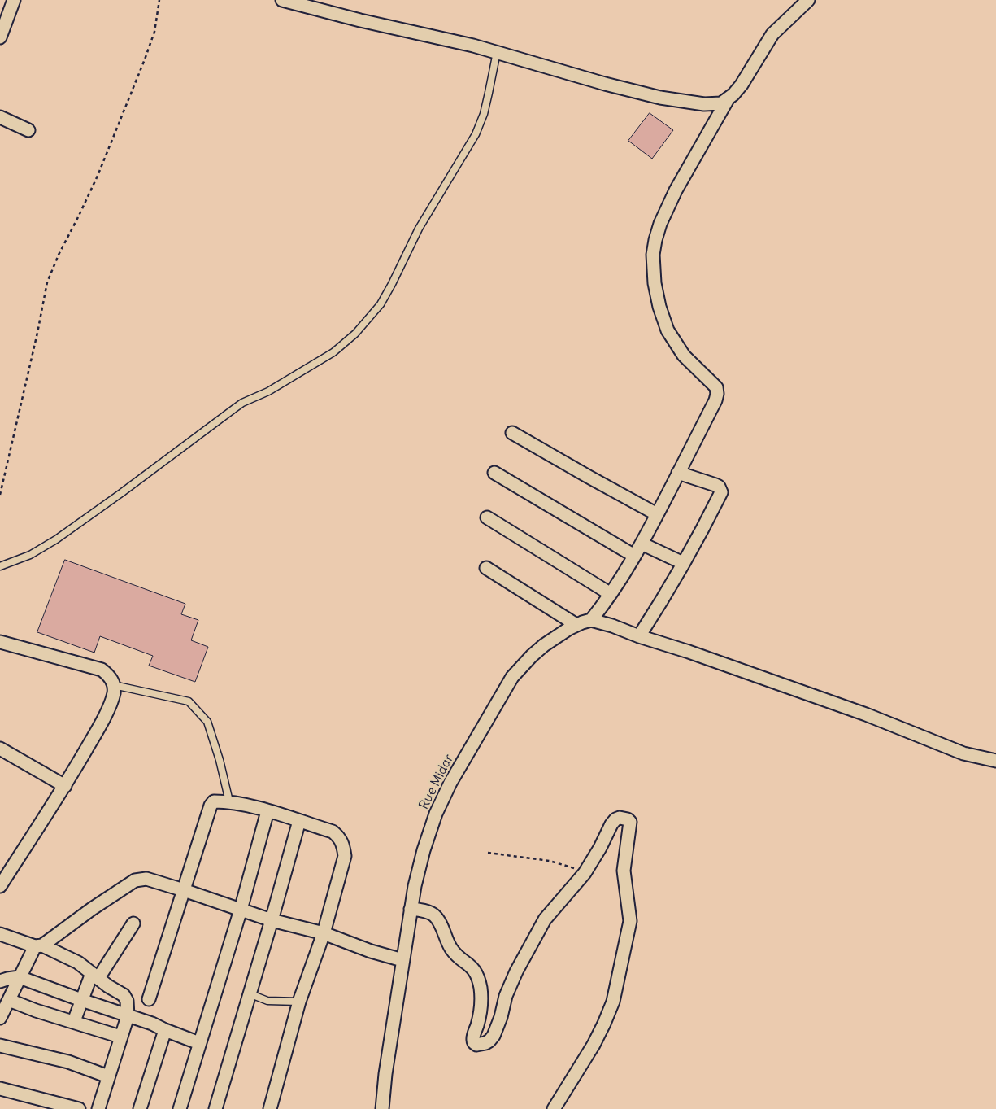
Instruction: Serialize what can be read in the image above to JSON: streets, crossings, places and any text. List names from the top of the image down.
{
  "streets": {
    "street": ["Rue Midar"]
  }
}
